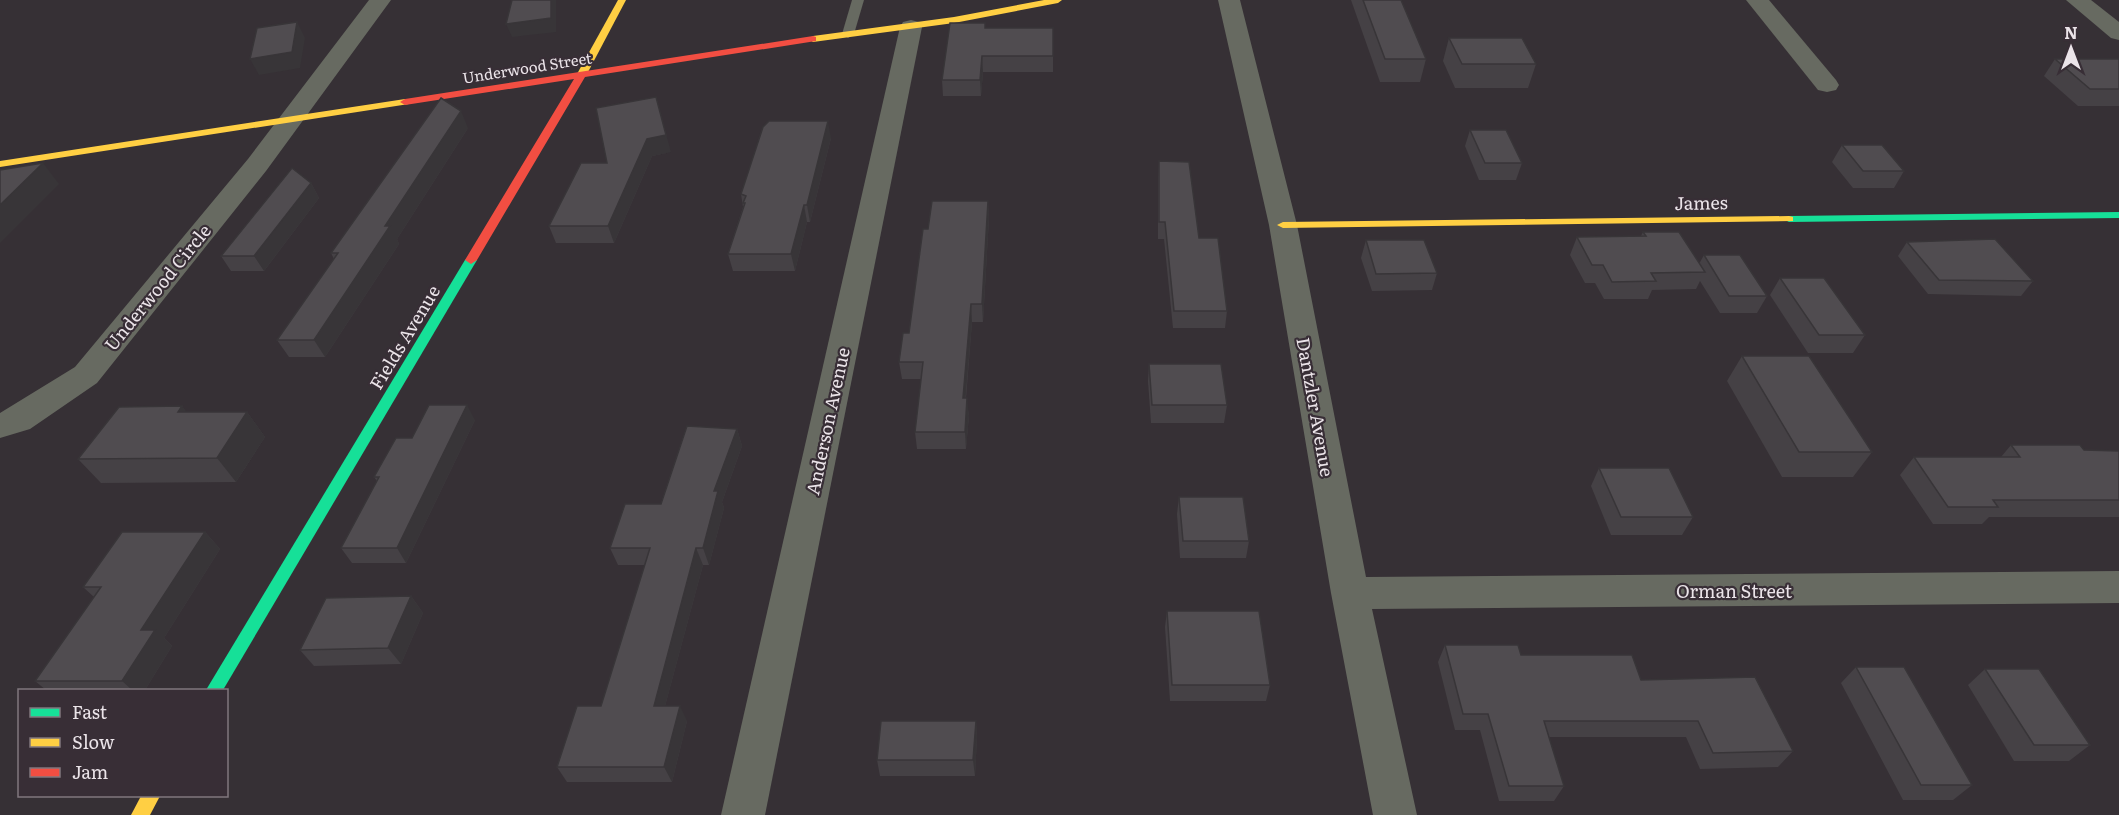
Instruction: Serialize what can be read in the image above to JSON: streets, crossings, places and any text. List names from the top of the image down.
{
  "streets": {
    "street": [
      "Underwood Street",
      "James",
      "Underwood Circle",
      "Fields Avenue",
      "Dantzler Avenue",
      "Anderson Avenue",
      "Orman Street"
    ]
  },
  "crossings": [
    ["Underwood Street", "Underwood Circle"],
    ["Underwood Street", "Fields Avenue"],
    ["Underwood Street", "Anderson Avenue"],
    ["James", "Dantzler Avenue"],
    ["Dantzler Avenue", "Orman Street"]
  ],
  "legend": ["Fast", "Slow", "Jam"],
  "north": "top"
}
